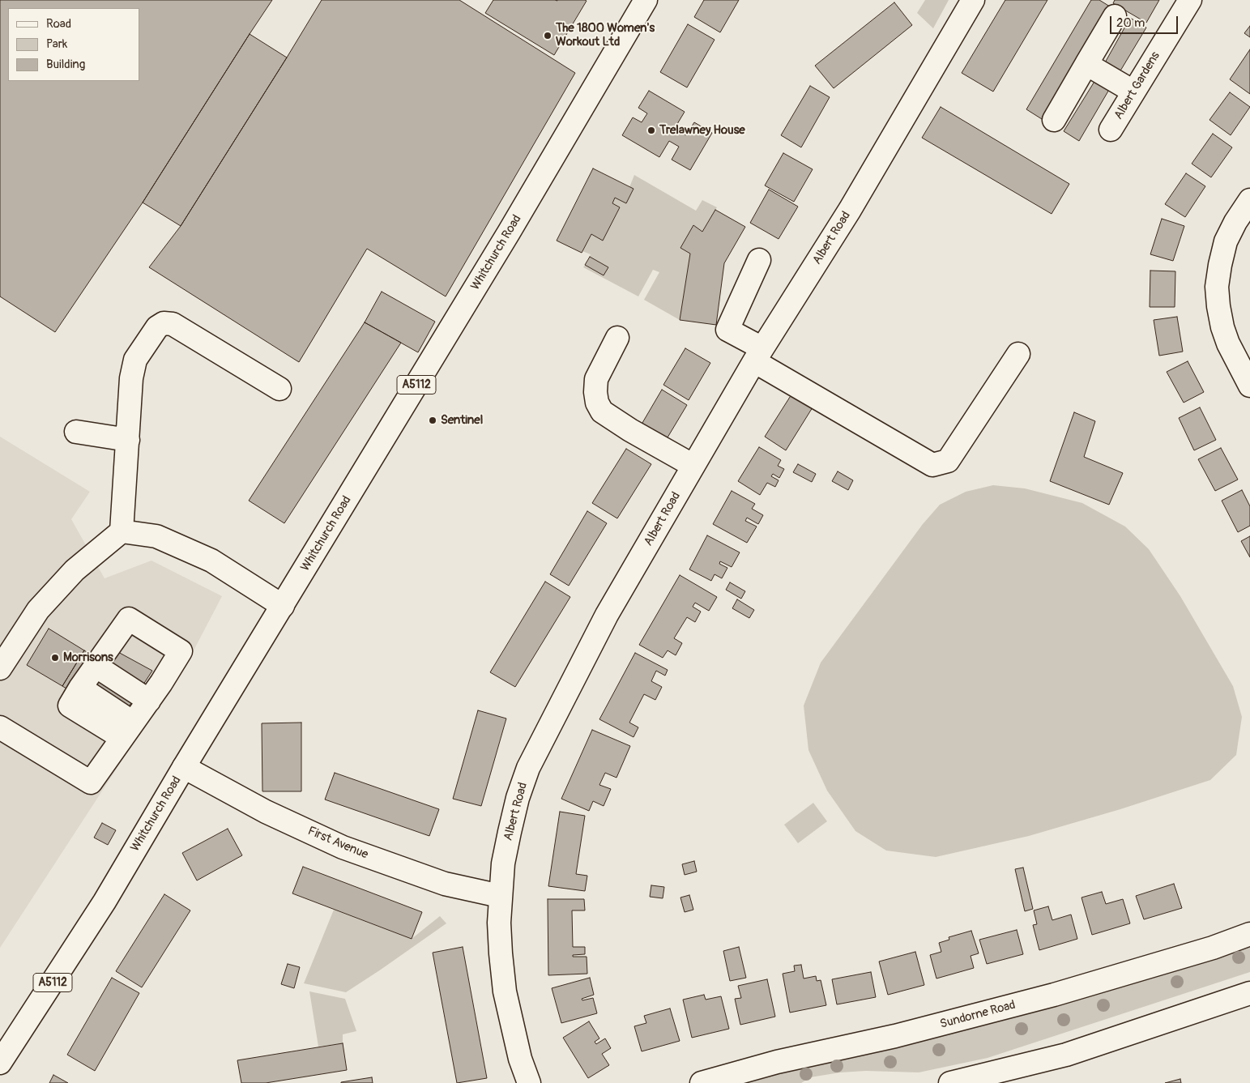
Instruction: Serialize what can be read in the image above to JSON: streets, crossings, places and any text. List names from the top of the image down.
{
  "streets": {
    "street": [
      "Albert Gardens",
      "Albert Road",
      "Whitchurch Road",
      "A5112",
      "First Avenue",
      "Sundorne Road"
    ]
  },
  "crossings": [
    ["Albert Road", "First Avenue"],
    ["Whitchurch Road", "First Avenue"]
  ],
  "places": [
    "The 1800 Women's Workout Ltd",
    "Trelawney House",
    "Sentinel",
    "Morrisons"
  ],
  "legend": ["Road", "Park", "Building"],
  "scale_bar": "20 m"
}
